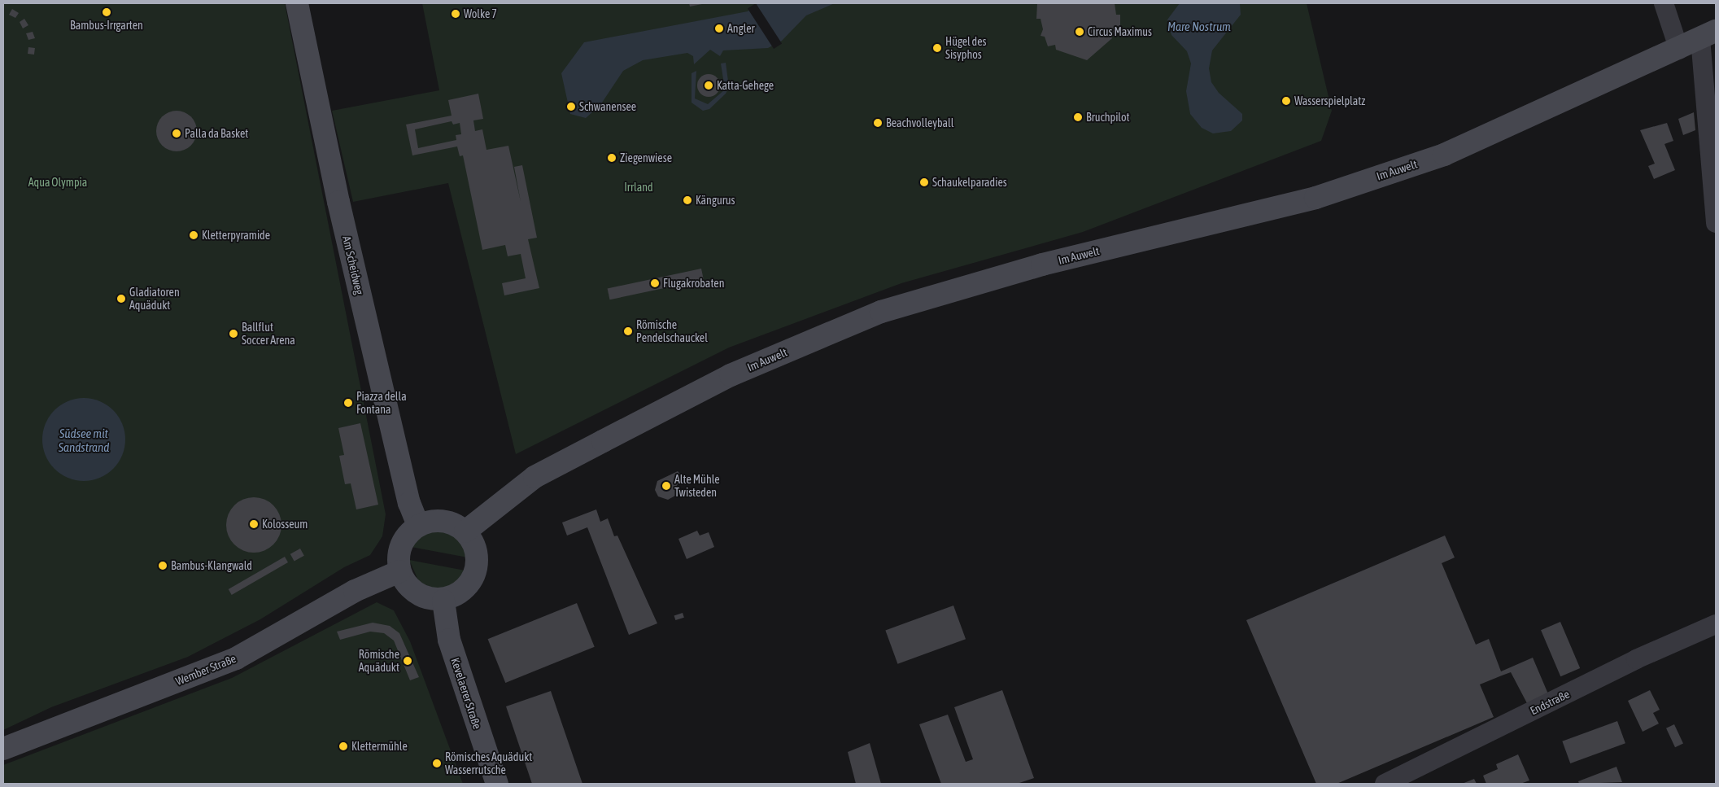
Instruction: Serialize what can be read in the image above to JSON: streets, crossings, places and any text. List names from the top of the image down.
{
  "streets": {
    "main road": [
      "Im Auwelt",
      "Am Scheidweg",
      "Wember Straße",
      "Kevelaerer Straße"
    ],
    "street": ["Endstraße"]
  },
  "crossings": [
    ["Im Auwelt", "Am Scheidweg"],
    ["Im Auwelt", "Wember Straße"],
    ["Im Auwelt", "Kevelaerer Straße"],
    ["Am Scheidweg", "Wember Straße"],
    ["Am Scheidweg", "Kevelaerer Straße"],
    ["Wember Straße", "Kevelaerer Straße"]
  ],
  "water": ["Mare Nostrum", "Südsee mit Sandstrand"],
  "parks": ["Aqua Olympia", "Irrland"],
  "places": [
    "Bambus-Irrgarten",
    "Wolke 7",
    "Angler",
    "Circus Maximus",
    "Hügel des Sisyphos",
    "Katta-Gehege",
    "Wasserspielplatz",
    "Schwanensee",
    "Bruchpilot",
    "Beachvolleyball",
    "Palla da Basket",
    "Ziegenwiese",
    "Schaukelparadies",
    "Kängurus",
    "Kletterpyramide",
    "Flugakrobaten",
    "Gladiatoren Aquädukt",
    "Römische Pendelschauckel",
    "Ballflut Soccer Arena",
    "Piazza della Fontana",
    "Alte Mühle Twisteden",
    "Kolosseum",
    "Bambus-Klangwald",
    "Römische Aquädukt",
    "Klettermühle",
    "Römisches Aquädukt Wasserrutsche"
  ]
}
